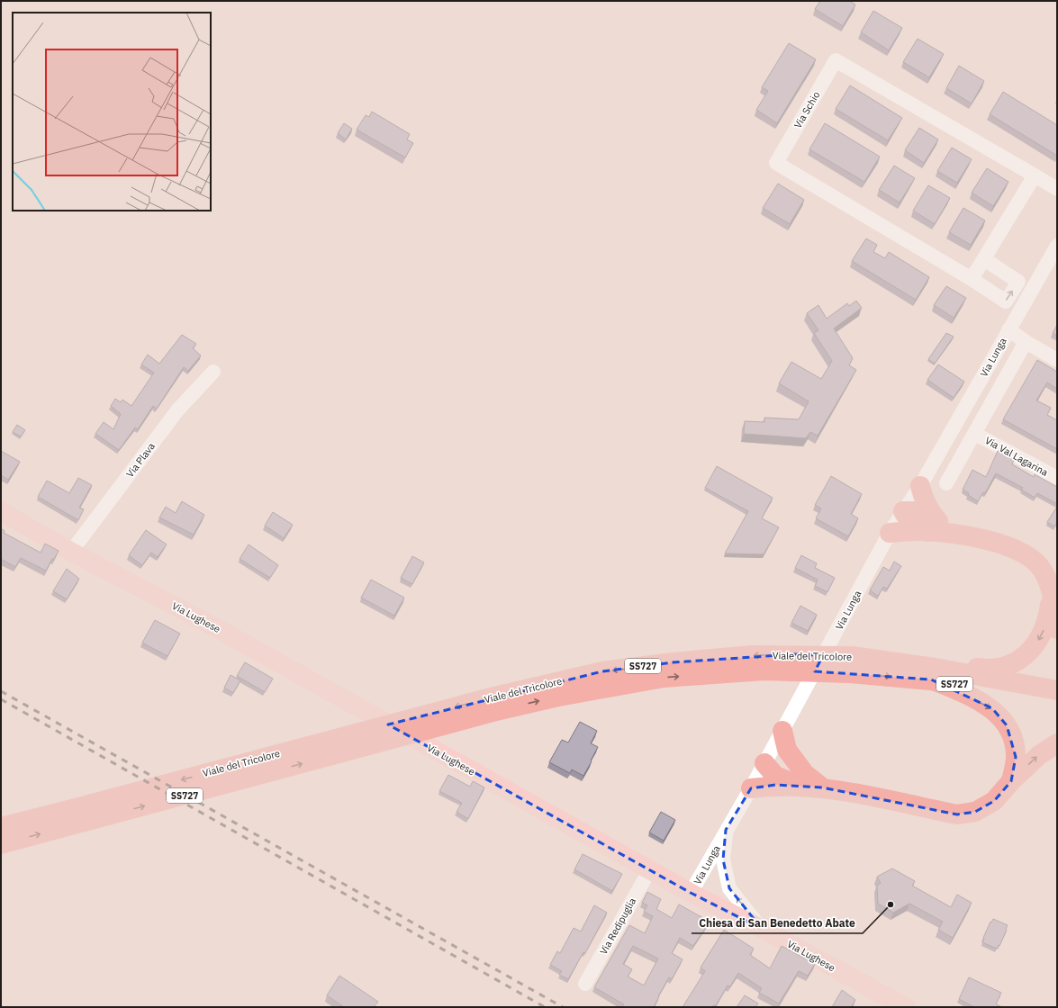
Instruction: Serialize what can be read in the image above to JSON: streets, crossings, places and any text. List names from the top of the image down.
{
  "streets": {
    "highway": ["Viale del Tricolore", "SS727"],
    "main road": ["Via Lughese"],
    "street": [
      "Via Schio",
      "Via Lunga",
      "Via Val Lagarina",
      "Via Plava",
      "Via Redipuglia"
    ]
  },
  "crossings": [
    ["Via Lunga", "Via Val Lagarina"],
    ["Via Lunga", "Via Lughese"],
    ["Via Plava", "Via Lughese"],
    ["Via Lughese", "Via Redipuglia"]
  ],
  "places": ["Chiesa di San Benedetto Abate"]
}
